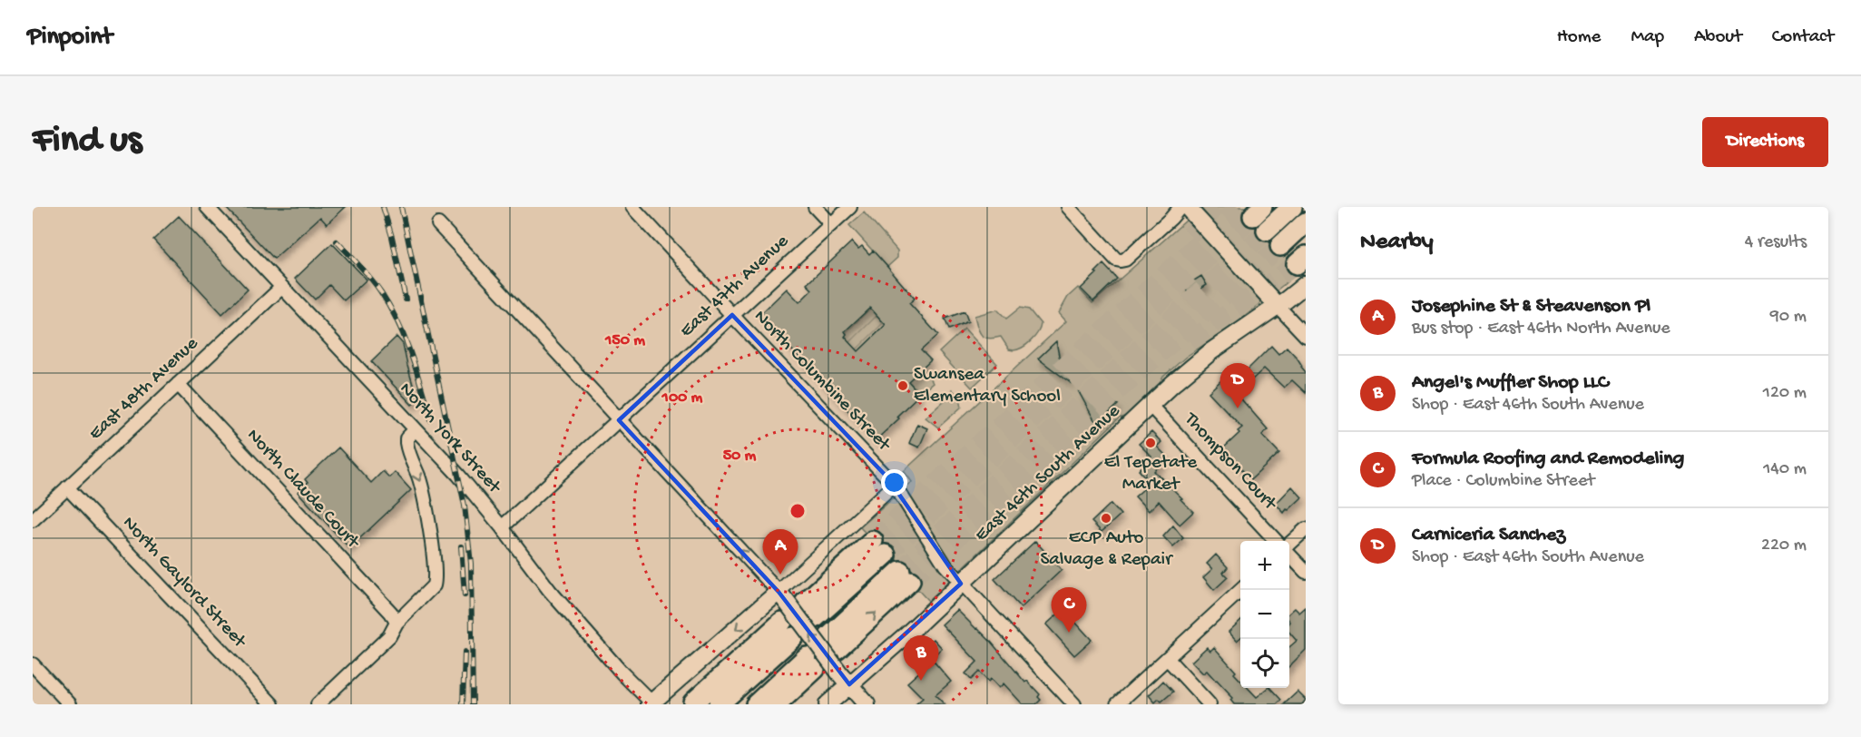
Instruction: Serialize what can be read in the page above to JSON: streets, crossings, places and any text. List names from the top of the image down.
{
  "streets": {
    "main road": ["East 46th South Avenue"],
    "street": [
      "East 47th Avenue",
      "North Columbine Street",
      "East 48th Avenue",
      "North York Street",
      "Thompson Court",
      "North Claude Court",
      "North Gaylord Street"
    ]
  },
  "crossings": [
    ["East 47th Avenue", "North Columbine Street"],
    ["East 47th Avenue", "North York Street"],
    ["North Columbine Street", "East 46th South Avenue"],
    ["East 48th Avenue", "North York Street"],
    ["East 48th Avenue", "North Claude Court"],
    ["East 48th Avenue", "North Gaylord Street"],
    ["Thompson Court", "East 46th South Avenue"]
  ],
  "places": ["Swansea Elementary School", "El Tepetate Market", "ECP Auto Salvage & Repair"],
  "page": {
    "header": "Pinpoint",
    "nav": [
      "Home",
      "Map",
      "About",
      "Contact"
    ],
    "buttons": "Directions",
    "title": "Find us",
    "heading": ["Nearby", "4 results"],
    "list": [
      {
        "mark": "A",
        "name": "Josephine St & Steavenson Pl",
        "note": "Bus stop · East 46th North Avenue",
        "value": "90 m"
      },
      {
        "mark": "B",
        "name": "Angel's Muffler Shop LLC",
        "note": "Shop · East 46th South Avenue",
        "value": "120 m"
      },
      {
        "mark": "C",
        "name": "Formula Roofing and Remodeling",
        "note": "Place · Columbine Street",
        "value": "140 m"
      },
      {
        "mark": "D",
        "name": "Carniceria Sanchez",
        "note": "Shop · East 46th South Avenue",
        "value": "220 m"
      }
    ],
    "pins": [
      "D",
      "A",
      "C",
      "B"
    ],
    "map_buttons": ["+", "−"]
  },
  "rings": ["150 m", "100 m", "50 m"]
}
